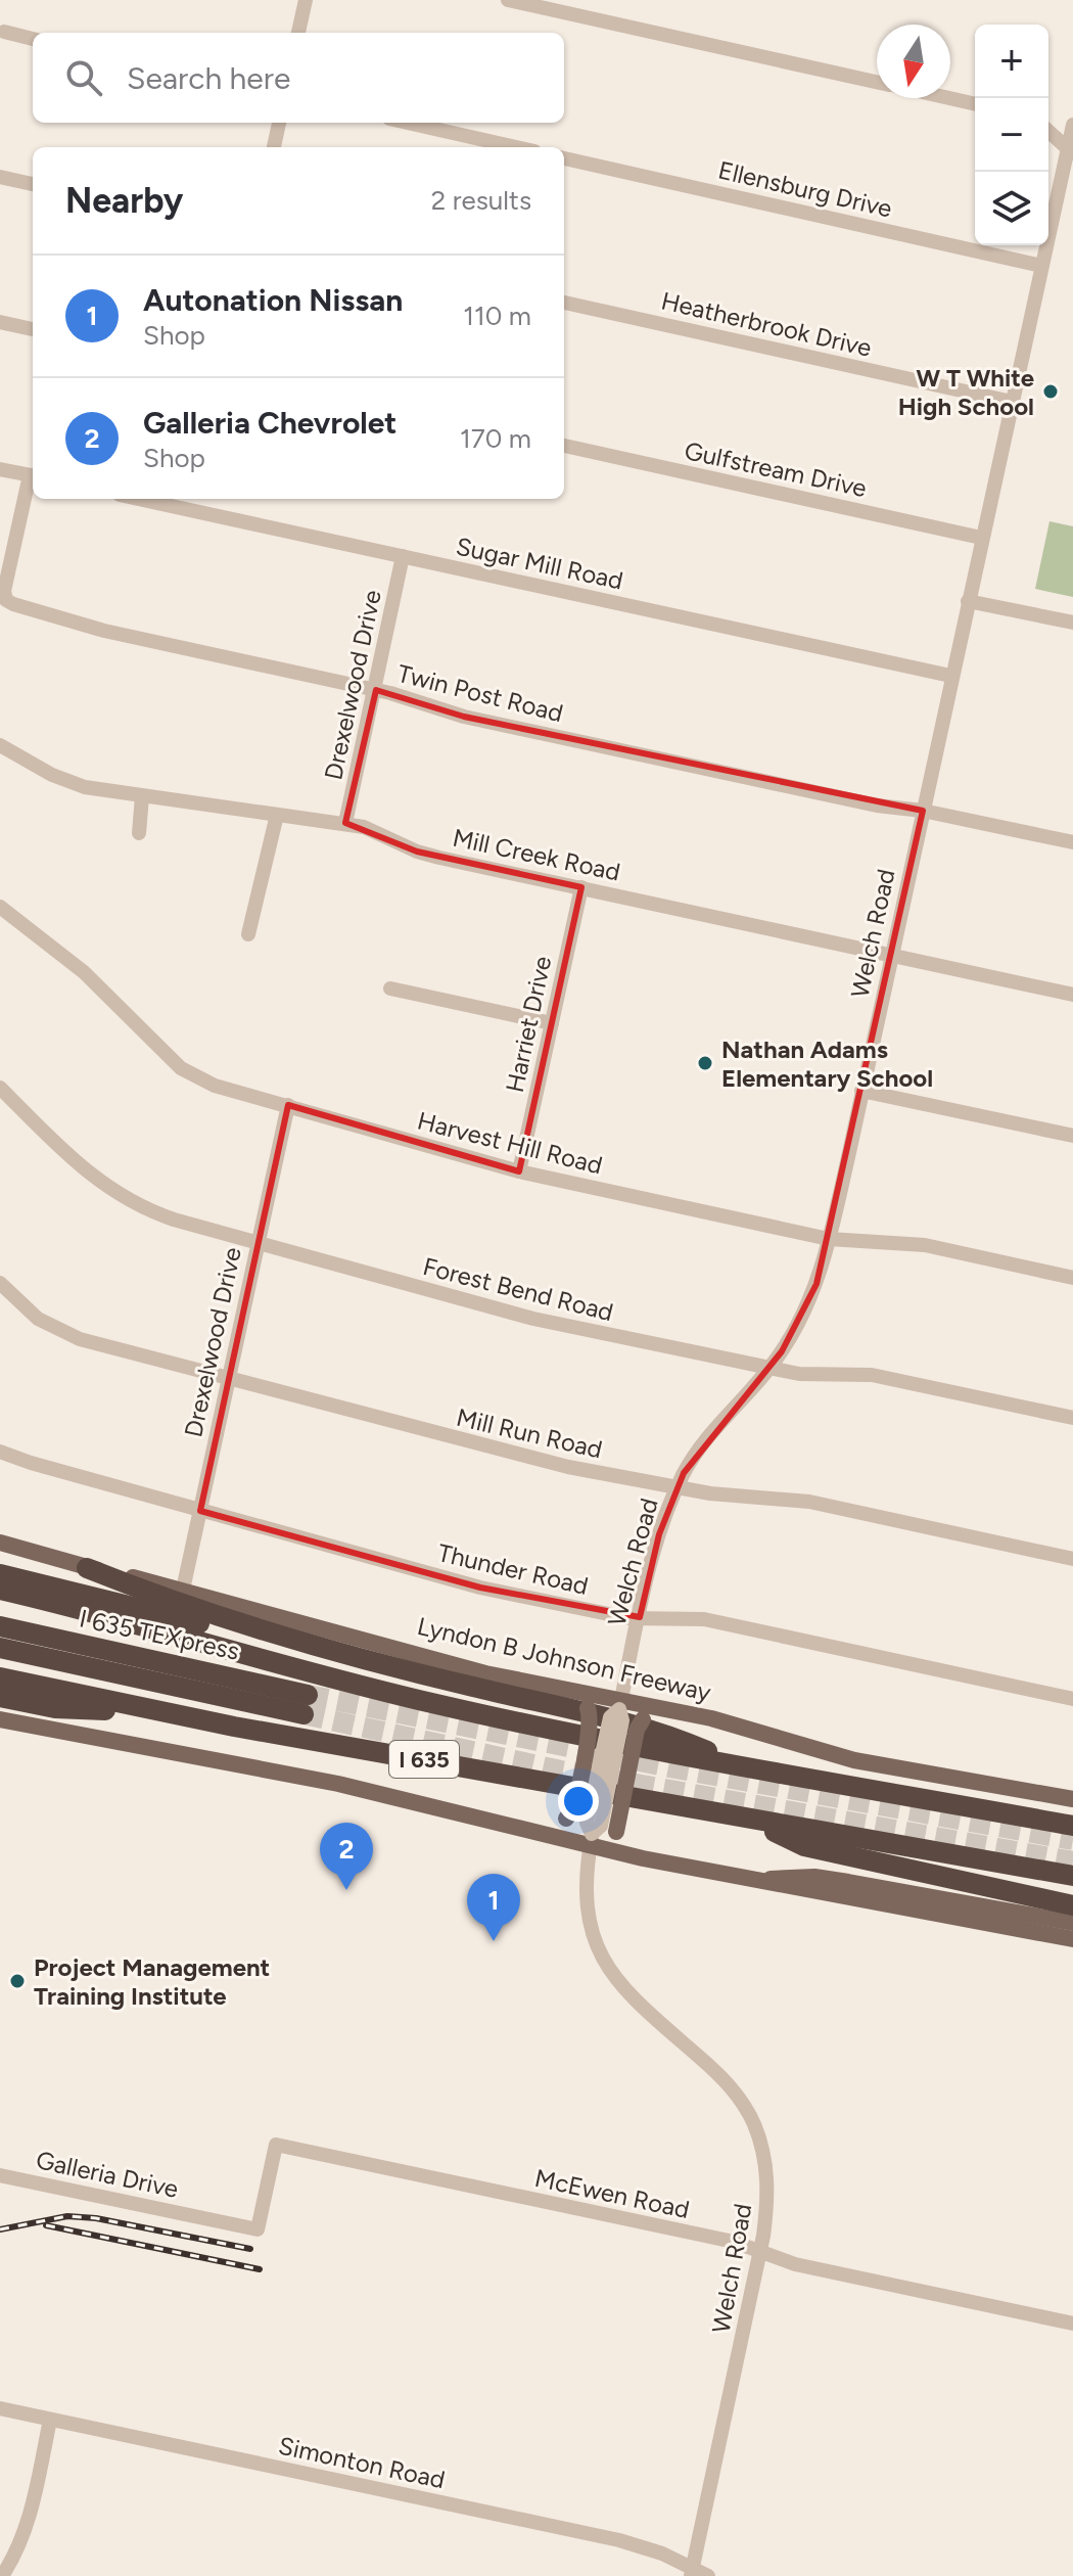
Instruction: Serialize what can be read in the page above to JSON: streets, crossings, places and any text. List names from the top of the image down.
{
  "streets": {
    "highway": ["I 635 TEXpress", "I 635"],
    "main road": ["Lyndon B Johnson Freeway"],
    "street": [
      "Ellensburg Drive",
      "Heatherbrook Drive",
      "Gulfstream Drive",
      "Sugar Mill Road",
      "Drexelwood Drive",
      "Twin Post Road",
      "Mill Creek Road",
      "Welch Road",
      "Harriet Drive",
      "Harvest Hill Road",
      "Forest Bend Road",
      "Mill Run Road",
      "Thunder Road",
      "Galleria Drive",
      "McEwen Road",
      "Simonton Road"
    ]
  },
  "crossings": [
    ["Ellensburg Drive", "Welch Road"],
    ["Heatherbrook Drive", "Welch Road"],
    ["Gulfstream Drive", "Welch Road"],
    ["Sugar Mill Road", "Drexelwood Drive"],
    ["Sugar Mill Road", "Welch Road"],
    ["Drexelwood Drive", "Twin Post Road"],
    ["Drexelwood Drive", "Mill Creek Road"],
    ["Drexelwood Drive", "Harvest Hill Road"],
    ["Drexelwood Drive", "Forest Bend Road"],
    ["Drexelwood Drive", "Mill Run Road"],
    ["Drexelwood Drive", "Thunder Road"],
    ["Drexelwood Drive", "Lyndon B Johnson Freeway"],
    ["Twin Post Road", "Welch Road"],
    ["Mill Creek Road", "Welch Road"],
    ["Mill Creek Road", "Harriet Drive"],
    ["Welch Road", "Harvest Hill Road"],
    ["Welch Road", "Forest Bend Road"],
    ["Welch Road", "Mill Run Road"],
    ["Welch Road", "Thunder Road"],
    ["Welch Road", "Lyndon B Johnson Freeway"],
    ["Welch Road", "McEwen Road"],
    ["Welch Road", "Simonton Road"],
    ["Harriet Drive", "Harvest Hill Road"],
    ["Galleria Drive", "McEwen Road"]
  ],
  "places": ["W T White High School", "Nathan Adams Elementary School", "Project Management Training Institute"],
  "north": "bottom",
  "page": {
    "map_buttons": ["+", "−"],
    "search": "Search here",
    "heading": ["Nearby", "2 results"],
    "list": [
      {
        "mark": "1",
        "name": "Autonation Nissan",
        "note": "Shop",
        "value": "110 m"
      },
      {
        "mark": "2",
        "name": "Galleria Chevrolet",
        "note": "Shop",
        "value": "170 m"
      }
    ],
    "pins": ["2", "1"]
  }
}
